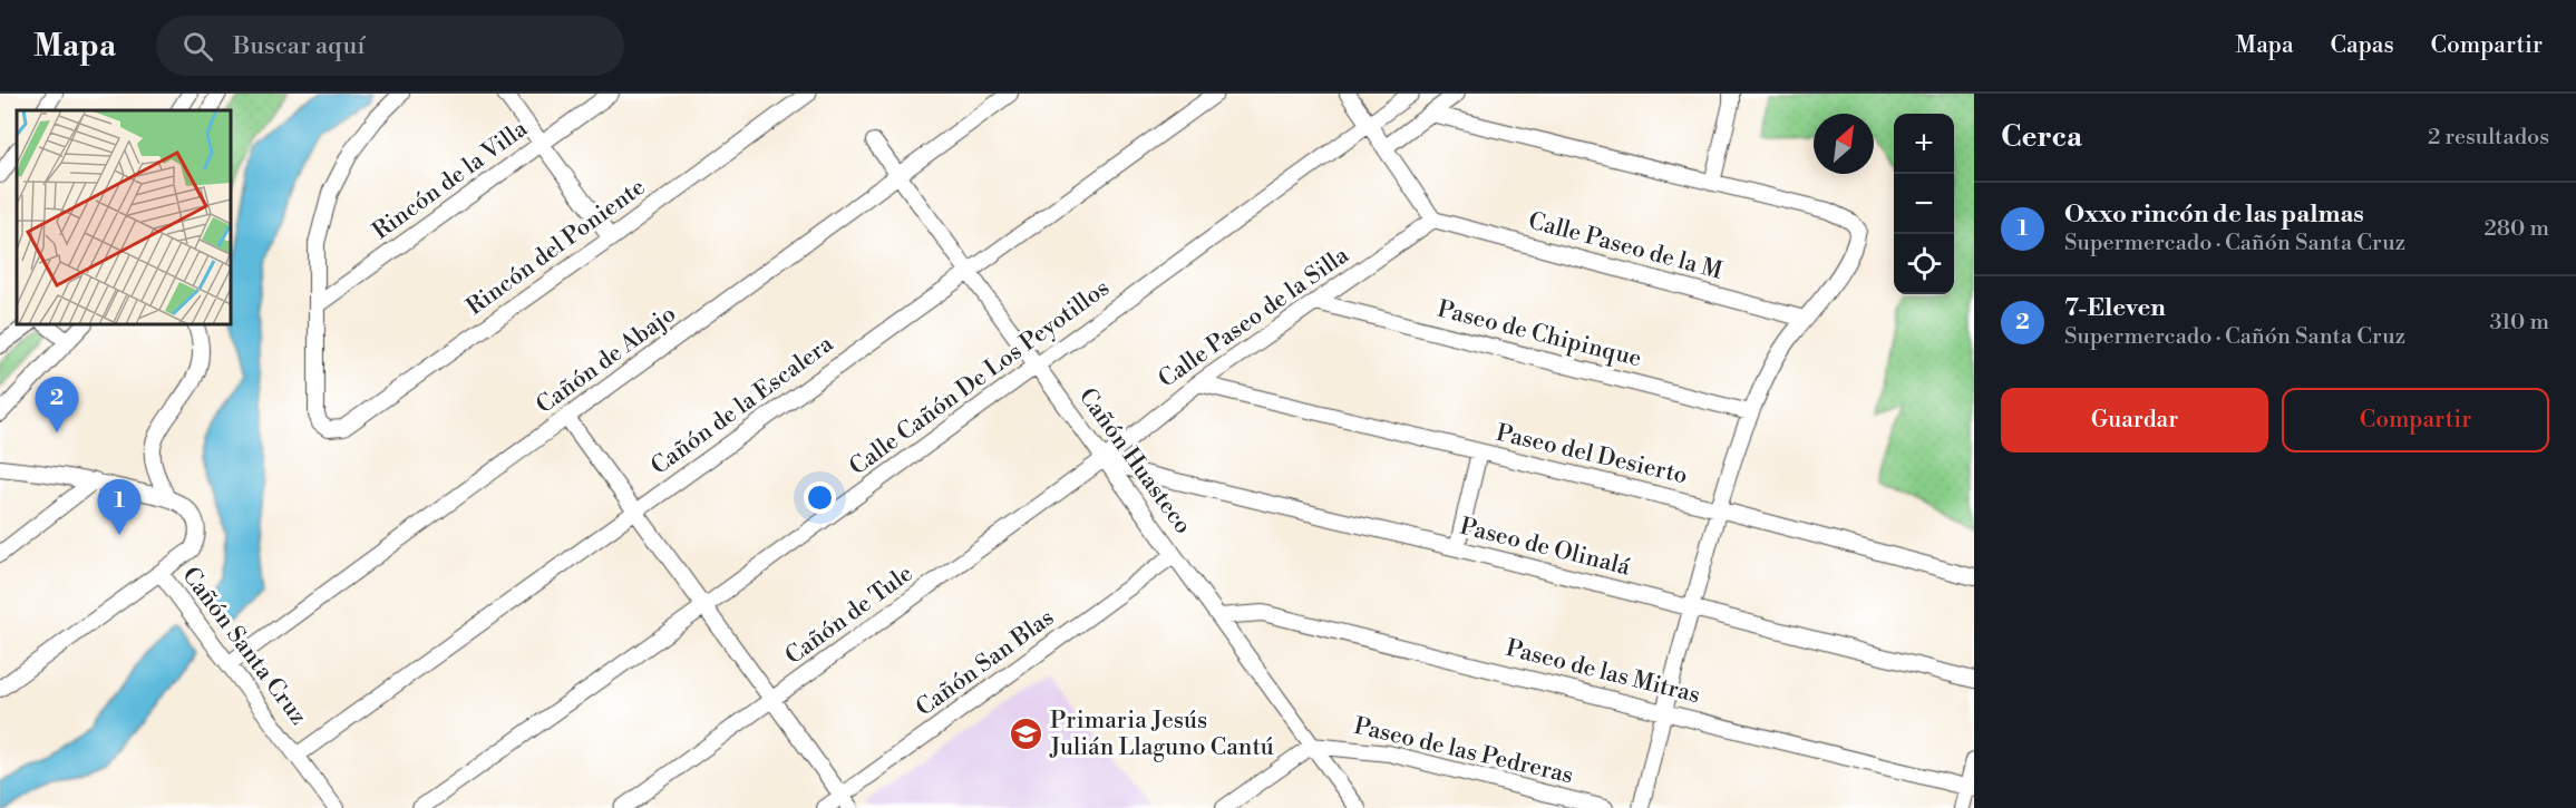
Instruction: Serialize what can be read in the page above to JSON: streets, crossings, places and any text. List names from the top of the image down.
{
  "streets": {
    "street": [
      "Rincón de la Villa",
      "Calle Paseo de la M",
      "Rincón del Poniente",
      "Calle Paseo de la Silla",
      "Paseo de Chipinque",
      "Cañón de Abajo",
      "Calle Cañón De Los Peyotillos",
      "Cañón de la Escalera",
      "Paseo del Desierto",
      "Cañón Huasteco",
      "Paseo de Olinalá",
      "Cañón de Tule",
      "Cañón Santa Cruz",
      "Cañón San Blas",
      "Paseo de las Mitras",
      "Paseo de las Pedreras"
    ]
  },
  "crossings": [
    ["Rincón de la Villa", "Rincón del Poniente"],
    ["Calle Paseo de la M", "Calle Paseo de la Silla"],
    ["Calle Paseo de la Silla", "Paseo de Chipinque"],
    ["Calle Paseo de la Silla", "Paseo del Desierto"],
    ["Calle Paseo de la Silla", "Cañón Huasteco"],
    ["Calle Paseo de la Silla", "Paseo de Olinalá"],
    ["Calle Paseo de la Silla", "Cañón de Tule"],
    ["Cañón de Abajo", "Cañón Huasteco"],
    ["Cañón de Abajo", "Cañón Santa Cruz"],
    ["Calle Cañón De Los Peyotillos", "Cañón Huasteco"],
    ["Cañón de la Escalera", "Cañón Huasteco"],
    ["Cañón de la Escalera", "Cañón Santa Cruz"],
    ["Cañón Huasteco", "Paseo de Olinalá"],
    ["Cañón Huasteco", "Cañón de Tule"],
    ["Cañón Huasteco", "Cañón San Blas"],
    ["Cañón Huasteco", "Paseo de las Mitras"],
    ["Cañón Huasteco", "Paseo de las Pedreras"],
    ["Paseo de Olinalá", "Cañón de Tule"]
  ],
  "places": {
    "school or university": ["Primaria Jesús Julián Llaguno Cantú"]
  },
  "north": "top right",
  "page": {
    "header": "Mapa",
    "search": "Buscar aquí",
    "nav": ["Mapa", "Capas", "Compartir"],
    "heading": ["Cerca", "2 resultados"],
    "map_buttons": ["+", "−"],
    "list": [
      {
        "mark": "1",
        "name": "Oxxo rincón de las palmas",
        "note": "Supermercado · Cañón Santa Cruz",
        "value": "280 m"
      },
      {
        "mark": "2",
        "name": "7-Eleven",
        "note": "Supermercado · Cañón Santa Cruz",
        "value": "310 m"
      }
    ],
    "buttons": ["Guardar", "Compartir"],
    "pins": ["2", "1"]
  }
}
